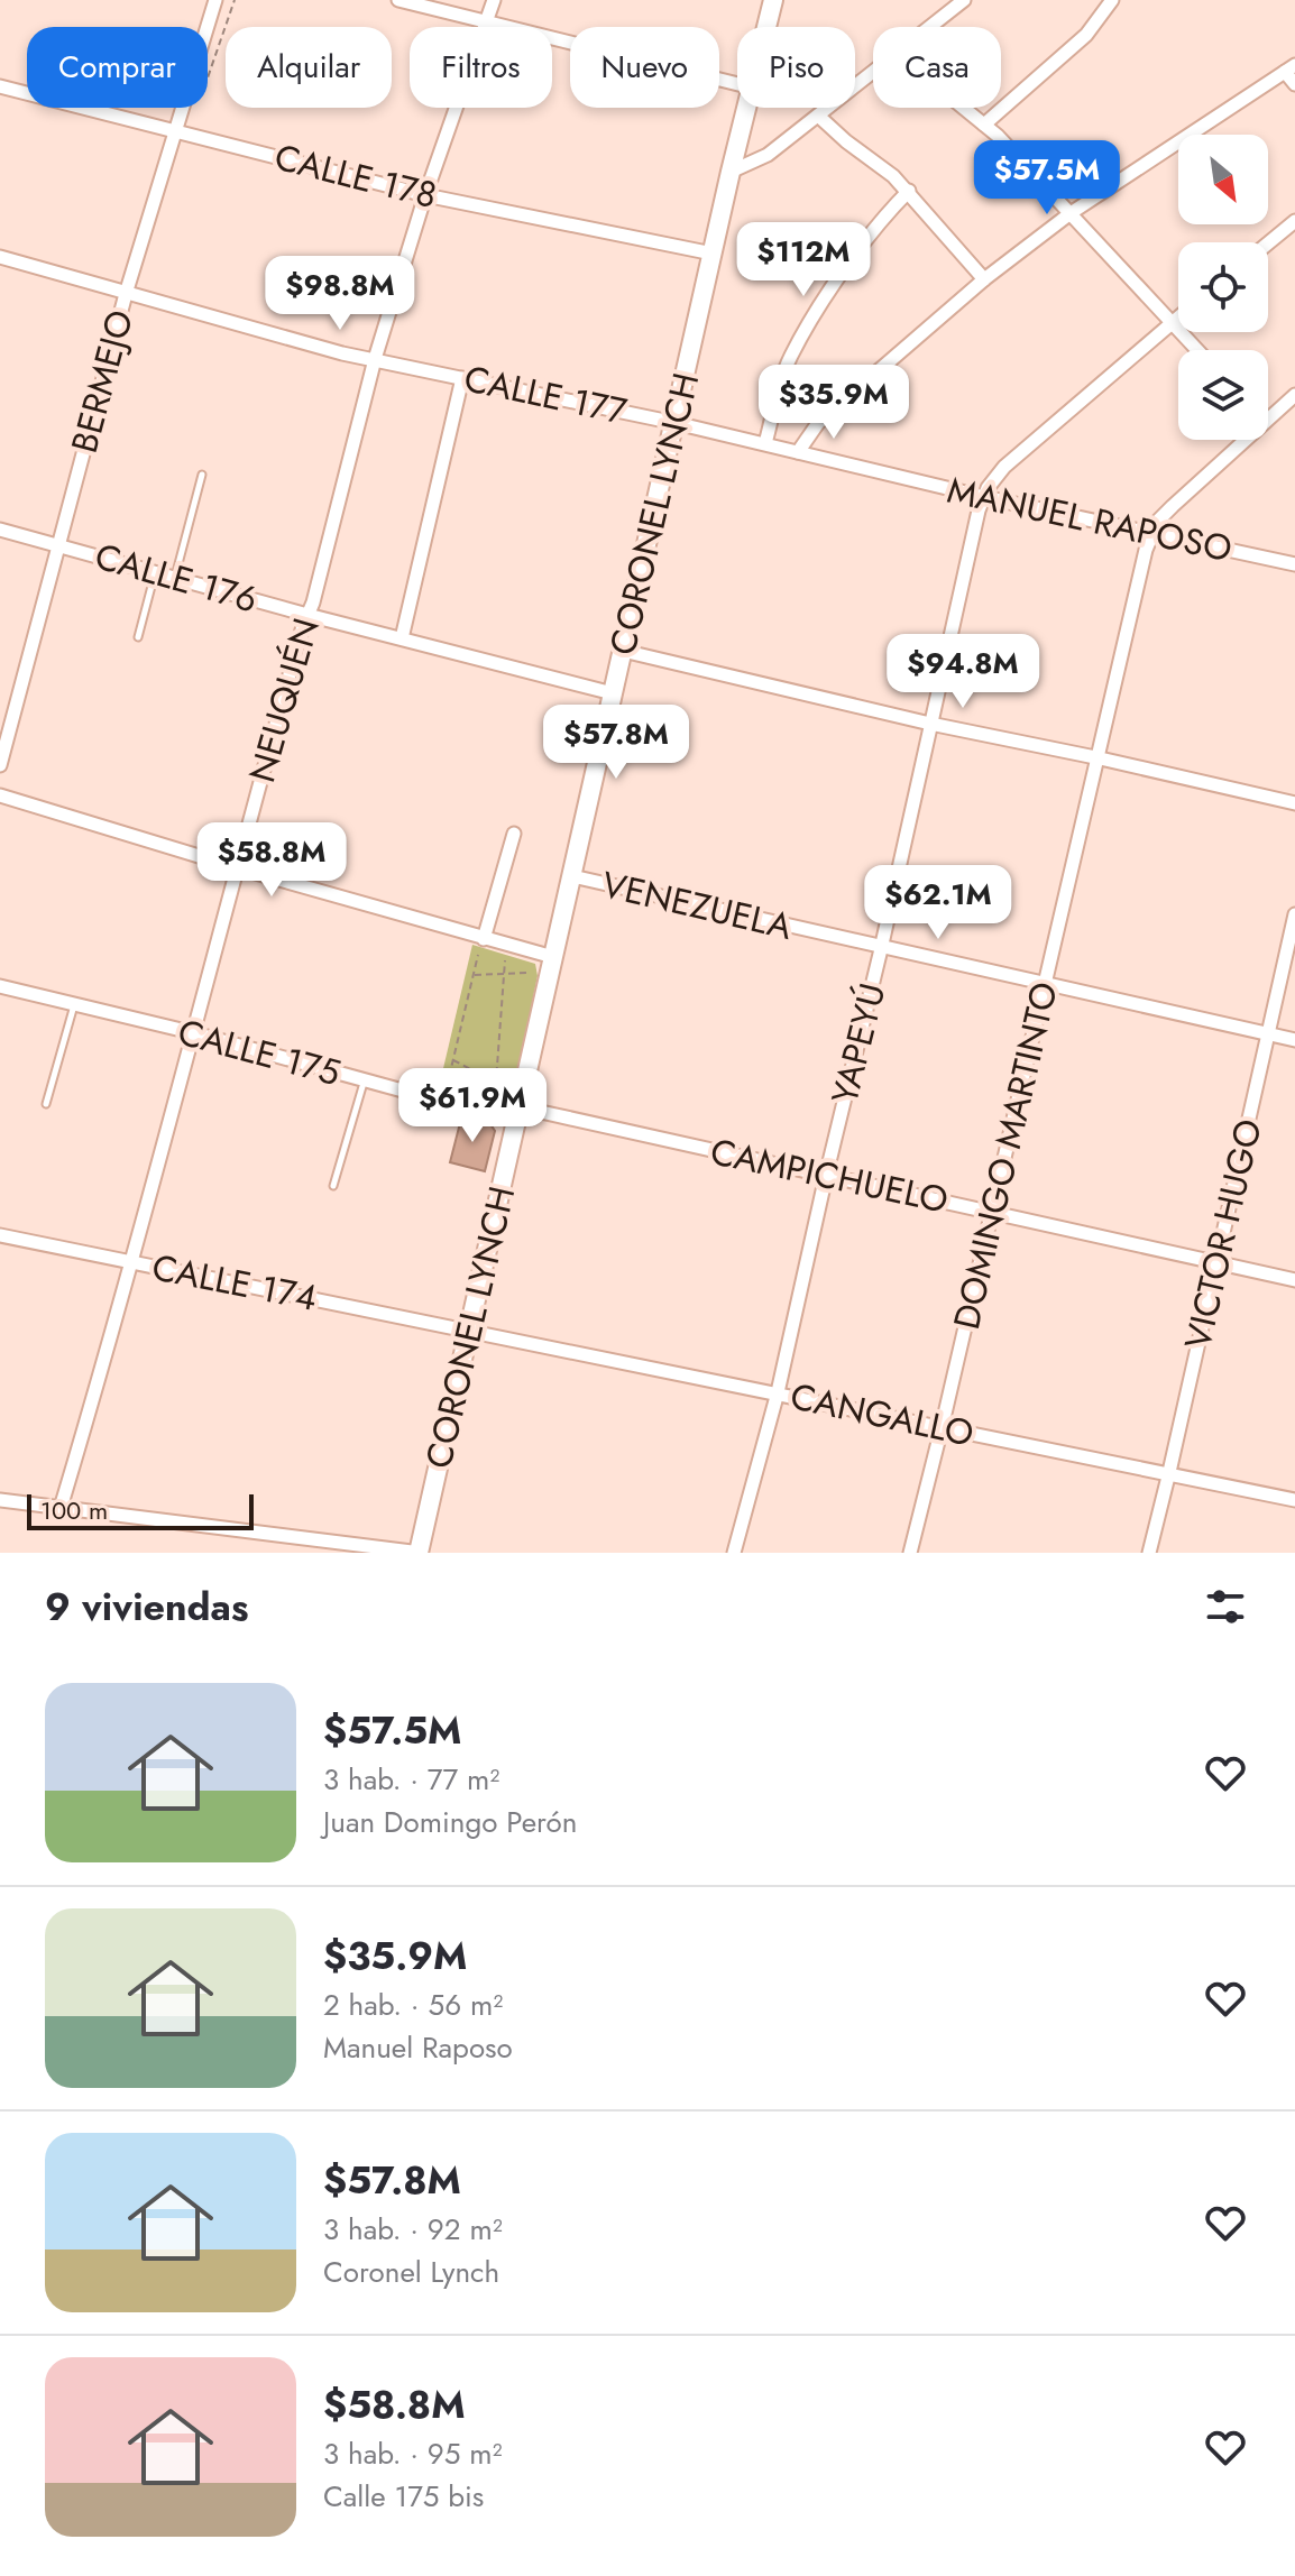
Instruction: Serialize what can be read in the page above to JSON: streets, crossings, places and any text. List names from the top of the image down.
{
  "streets": {
    "main road": ["CORONEL LYNCH"],
    "street": [
      "CALLE 178",
      "BERMEJO",
      "CALLE 177",
      "MANUEL RAPOSO",
      "CALLE 176",
      "NEUQUÉN",
      "VENEZUELA",
      "YAPEYÚ",
      "CALLE 175",
      "DOMINGO MARTINTO",
      "CAMPICHUELO",
      "VICTOR HUGO",
      "CALLE 174",
      "CANGALLO"
    ]
  },
  "crossings": [
    ["CALLE 178", "BERMEJO"],
    ["CALLE 178", "CORONEL LYNCH"],
    ["CALLE 178", "NEUQUÉN"],
    ["BERMEJO", "CALLE 177"],
    ["BERMEJO", "CALLE 176"],
    ["CALLE 177", "CORONEL LYNCH"],
    ["CALLE 177", "MANUEL RAPOSO"],
    ["CALLE 177", "NEUQUÉN"],
    ["CORONEL LYNCH", "MANUEL RAPOSO"],
    ["CORONEL LYNCH", "CALLE 176"],
    ["CORONEL LYNCH", "VENEZUELA"],
    ["CORONEL LYNCH", "CALLE 175"],
    ["CORONEL LYNCH", "CAMPICHUELO"],
    ["CORONEL LYNCH", "CALLE 174"],
    ["CORONEL LYNCH", "CANGALLO"],
    ["MANUEL RAPOSO", "YAPEYÚ"],
    ["MANUEL RAPOSO", "DOMINGO MARTINTO"],
    ["CALLE 176", "NEUQUÉN"],
    ["NEUQUÉN", "CALLE 175"],
    ["NEUQUÉN", "CALLE 174"],
    ["VENEZUELA", "YAPEYÚ"],
    ["VENEZUELA", "DOMINGO MARTINTO"],
    ["VENEZUELA", "VICTOR HUGO"],
    ["YAPEYÚ", "CAMPICHUELO"],
    ["YAPEYÚ", "CANGALLO"],
    ["CALLE 175", "CAMPICHUELO"],
    ["DOMINGO MARTINTO", "CAMPICHUELO"],
    ["DOMINGO MARTINTO", "CANGALLO"],
    ["CAMPICHUELO", "VICTOR HUGO"],
    ["VICTOR HUGO", "CANGALLO"],
    ["CALLE 174", "CANGALLO"]
  ],
  "scale_bar": "100 m",
  "north": "bottom right",
  "page": {
    "chip": [
      "Comprar",
      "Alquilar",
      "Filtros",
      "Nuevo",
      "Piso",
      "Casa"
    ],
    "price": [
      "$57.5M",
      "$112M",
      "$98.8M",
      "$35.9M",
      "$94.8M",
      "$57.8M",
      "$58.8M",
      "$62.1M",
      "$61.9M"
    ],
    "scale": "100 m",
    "heading": "9 viviendas",
    "list": [
      {
        "name": "$57.5M",
        "note": "3 hab. · 77 m² · Juan Domingo Perón"
      },
      {
        "name": "$35.9M",
        "note": "2 hab. · 56 m² · Manuel Raposo"
      },
      {
        "name": "$57.8M",
        "note": "3 hab. · 92 m² · Coronel Lynch"
      },
      {
        "name": "$58.8M",
        "note": "3 hab. · 95 m² · Calle 175 bis"
      }
    ]
  }
}
